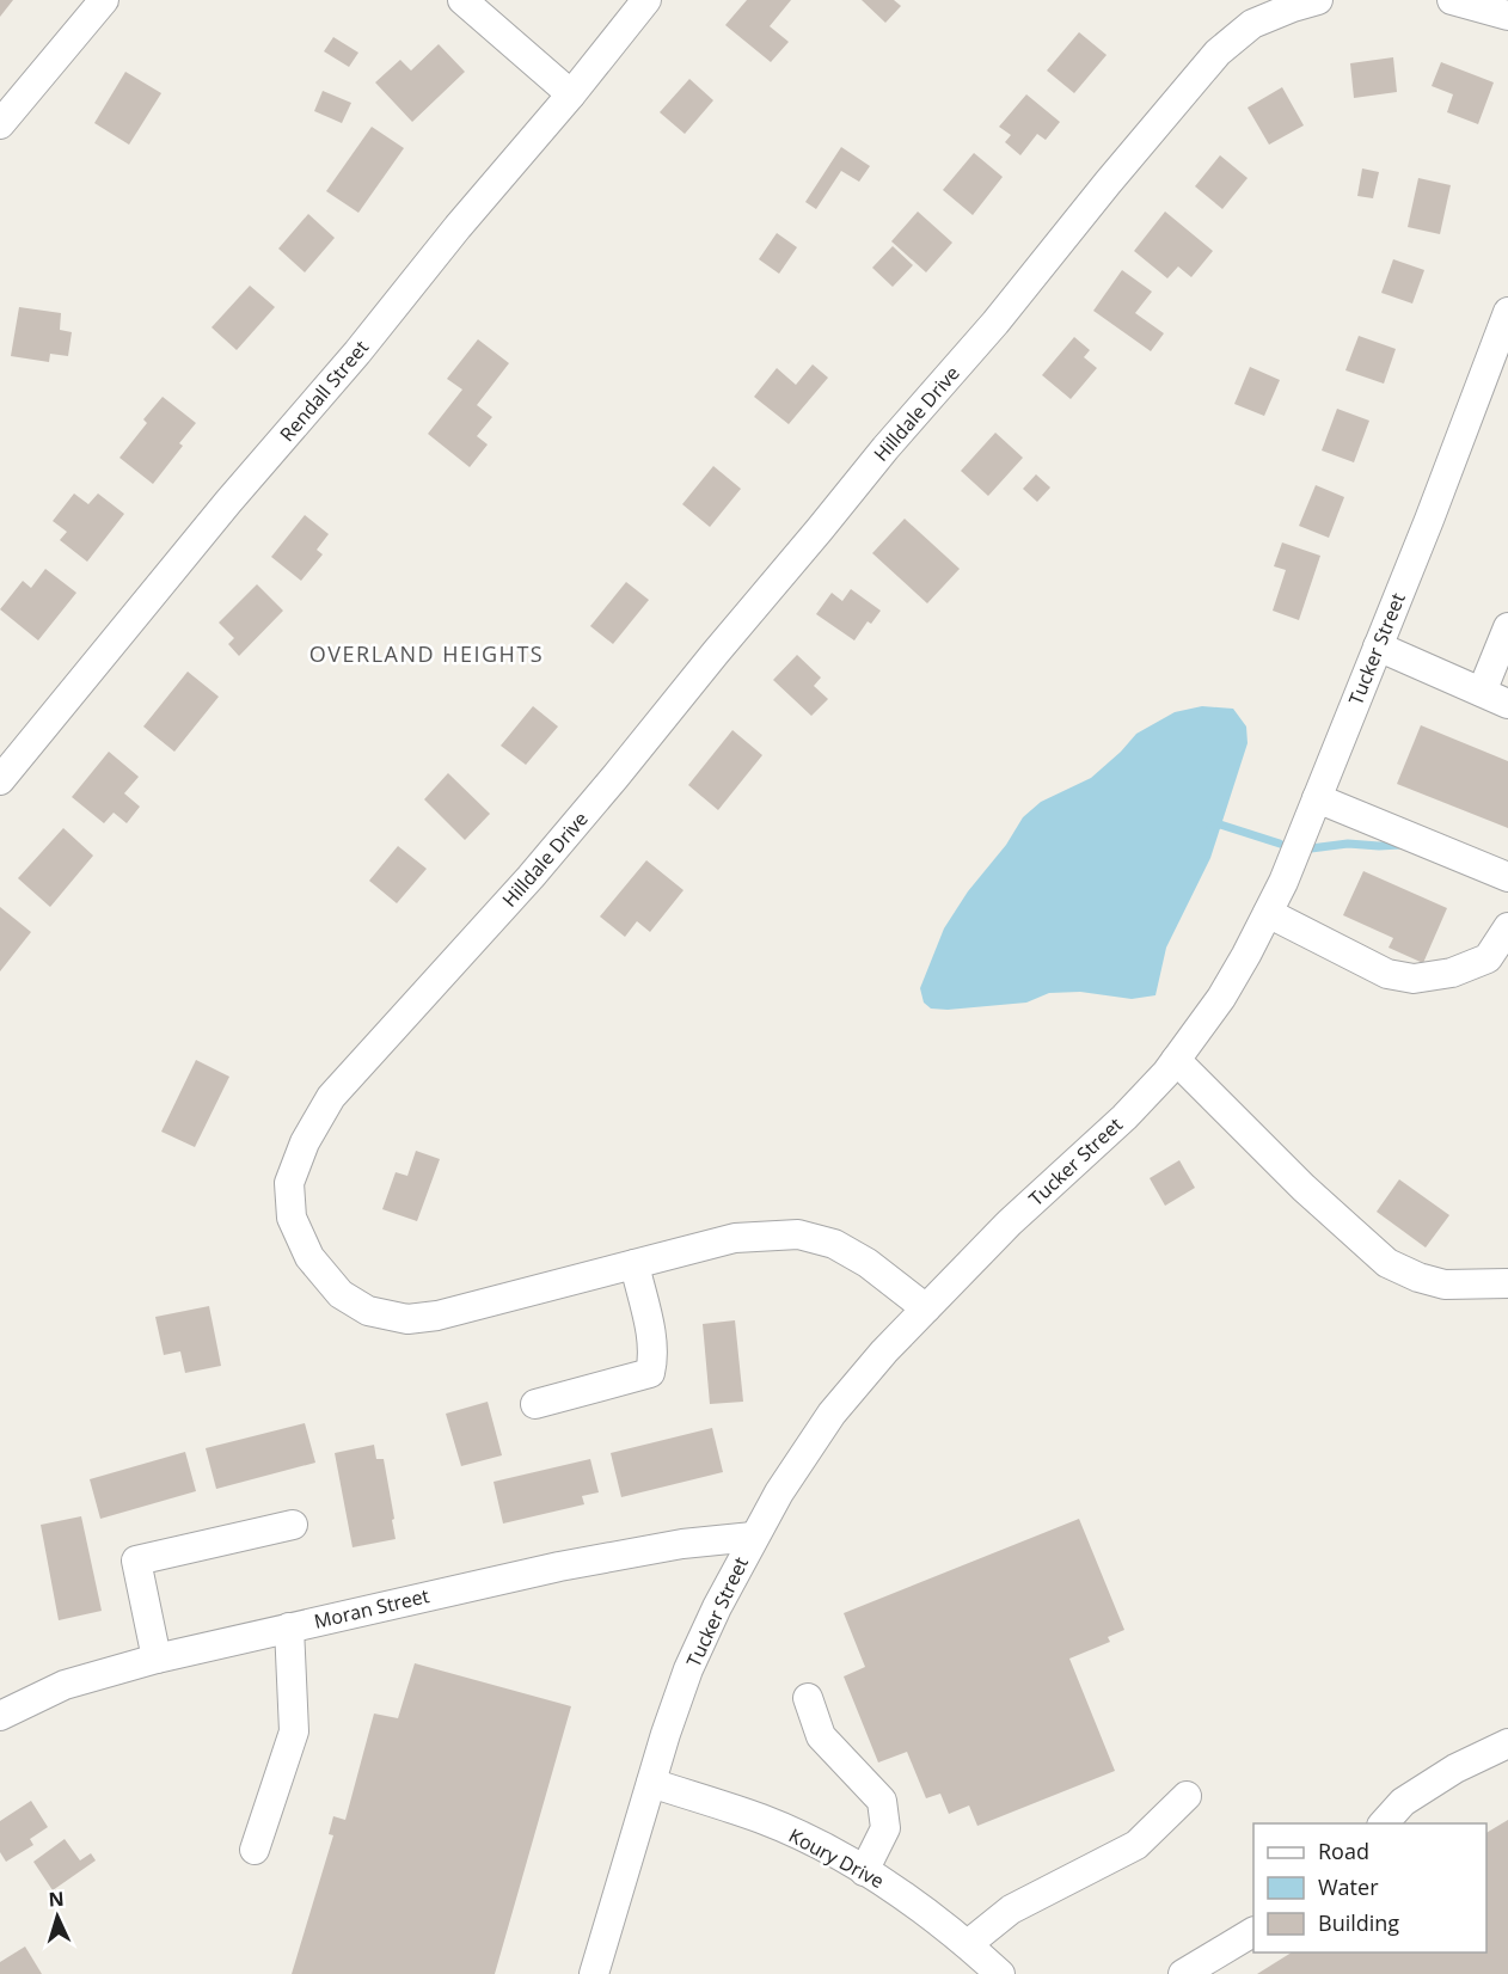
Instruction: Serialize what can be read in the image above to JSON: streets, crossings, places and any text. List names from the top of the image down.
{
  "streets": {
    "street": [
      "Rendall Street",
      "Hilldale Drive",
      "Tucker Street",
      "Moran Street",
      "Koury Drive"
    ]
  },
  "crossings": [
    ["Hilldale Drive", "Tucker Street"],
    ["Tucker Street", "Moran Street"],
    ["Tucker Street", "Koury Drive"]
  ],
  "districts": ["OVERLAND HEIGHTS"],
  "legend": ["Road", "Water", "Building"],
  "north": "top"
}
